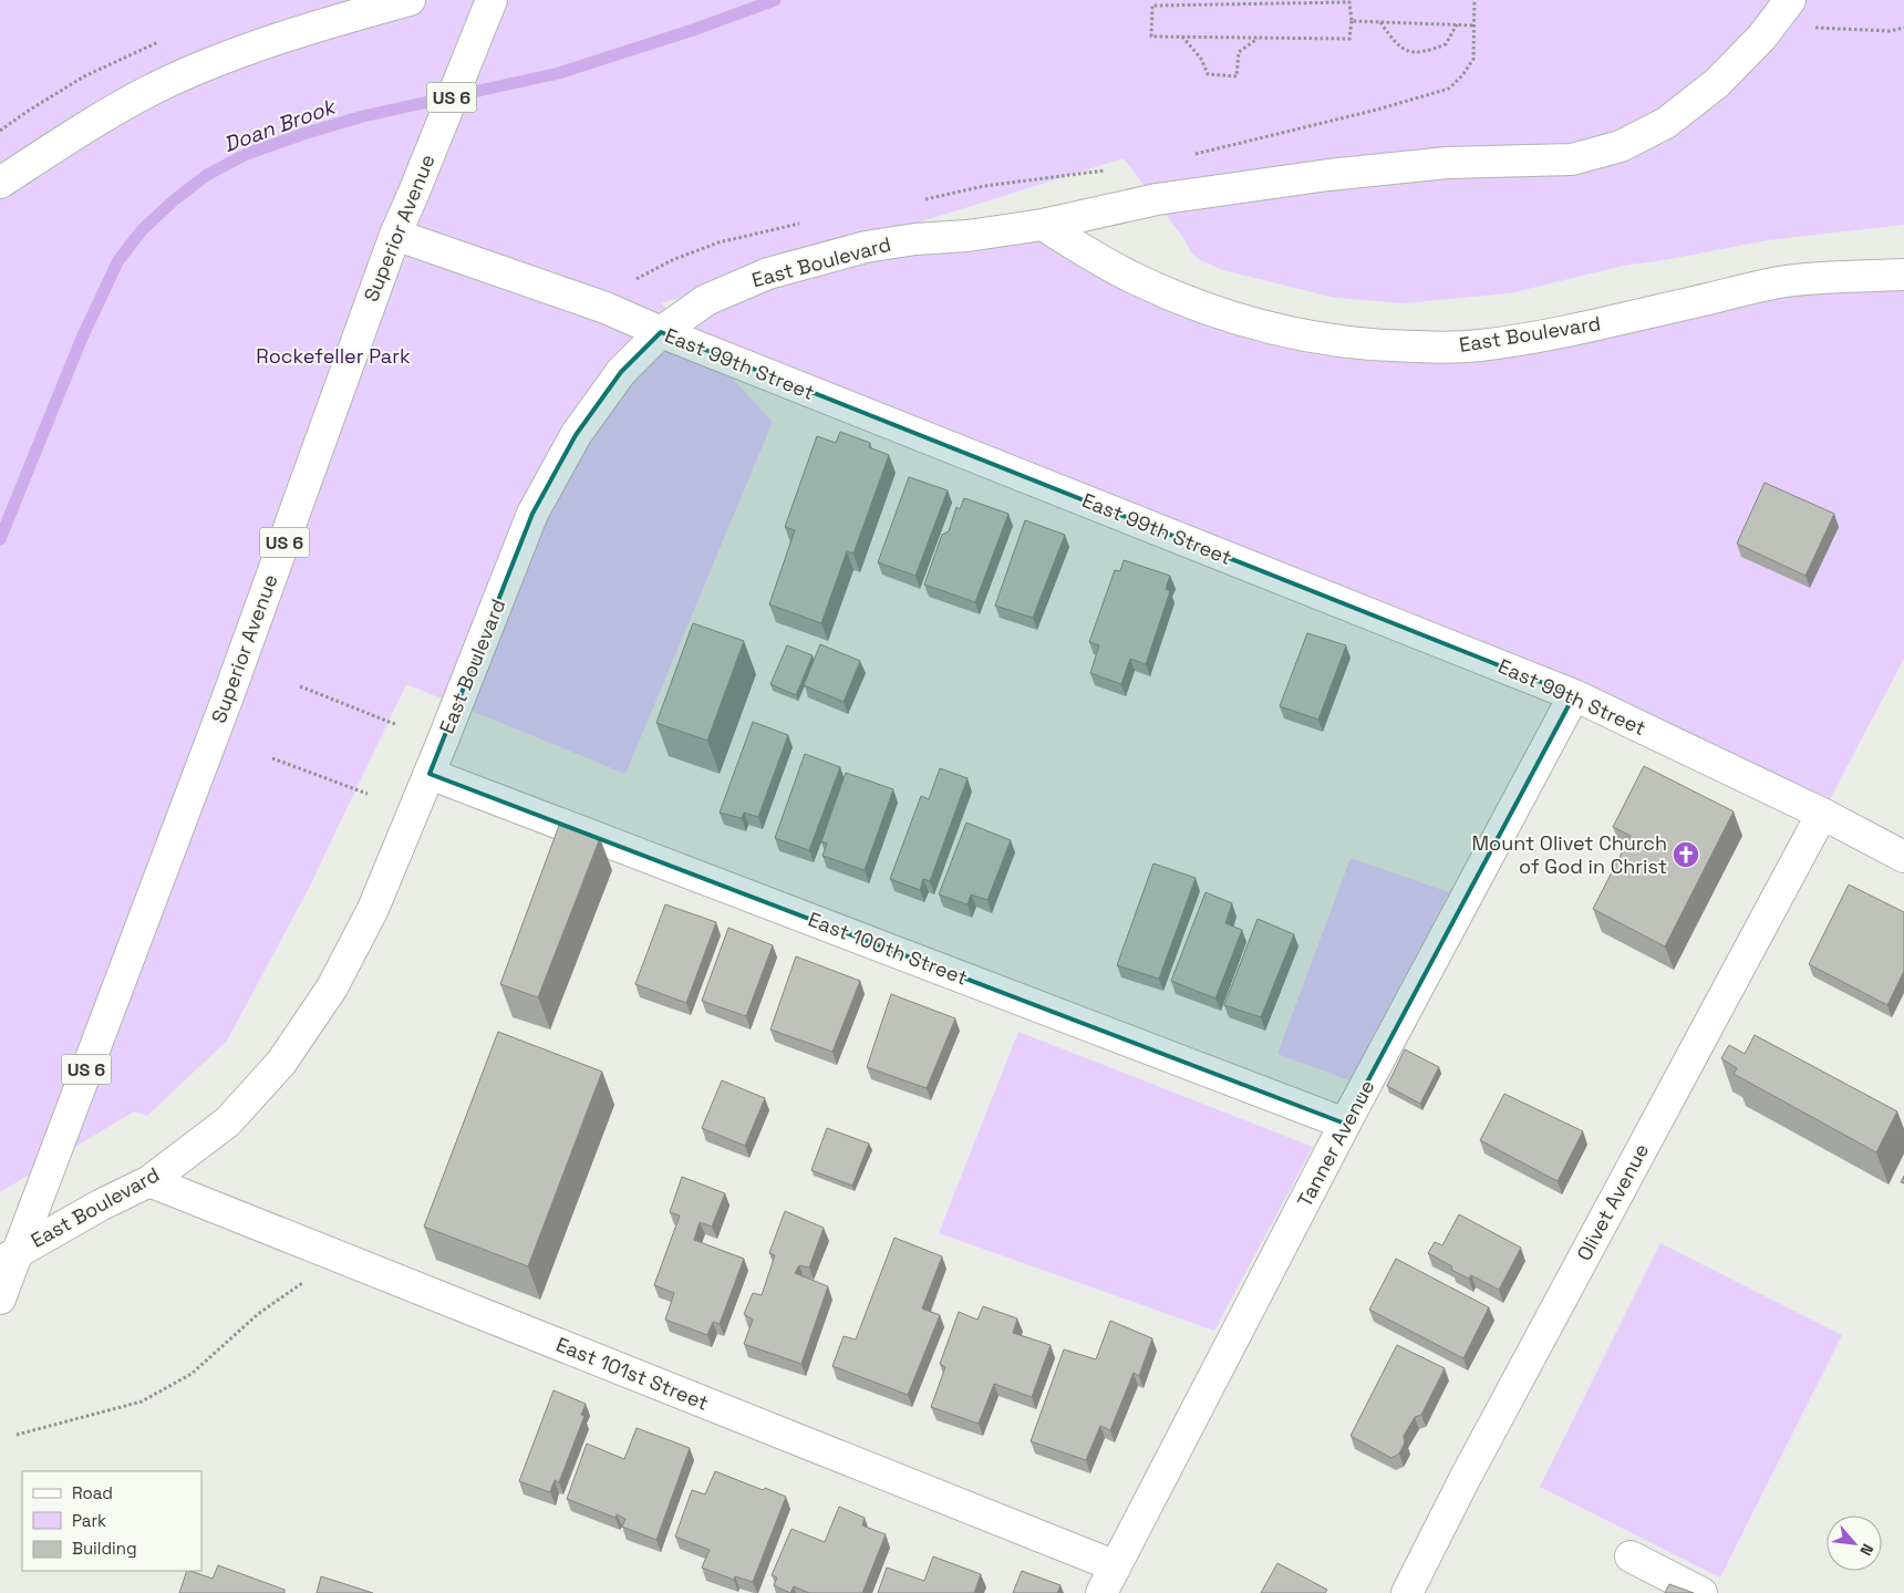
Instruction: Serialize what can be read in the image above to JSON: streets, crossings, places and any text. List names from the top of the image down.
{
  "streets": {
    "street": [
      "US 6",
      "Superior Avenue",
      "East Boulevard",
      "East 99th Street",
      "East 100th Street",
      "Tanner Avenue",
      "Olivet Avenue",
      "East 101st Street"
    ]
  },
  "crossings": [
    ["Superior Avenue", "East Boulevard"],
    ["Superior Avenue", "East 99th Street"],
    ["East Boulevard", "East 99th Street"],
    ["East Boulevard", "East 100th Street"],
    ["East Boulevard", "East 101st Street"],
    ["East 99th Street", "Tanner Avenue"],
    ["East 99th Street", "Olivet Avenue"],
    ["East 100th Street", "Tanner Avenue"],
    ["Tanner Avenue", "East 101st Street"]
  ],
  "water": ["Doan Brook"],
  "parks": ["Rockefeller Park"],
  "places": {
    "church": ["Mount Olivet Church of God in Christ"]
  },
  "legend": ["Road", "Park", "Building"],
  "north": "bottom right"
}
